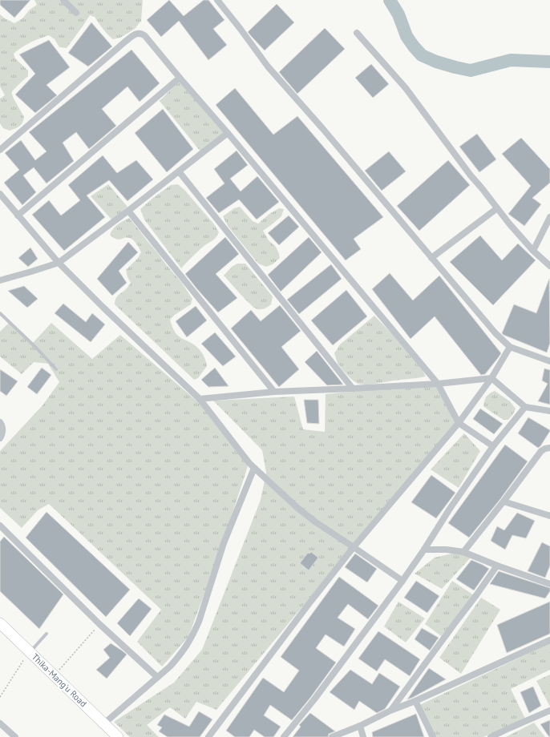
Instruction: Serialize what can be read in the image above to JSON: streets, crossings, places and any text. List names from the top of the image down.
{
  "streets": {
    "highway": ["Thika-Mang'u Road"]
  }
}
